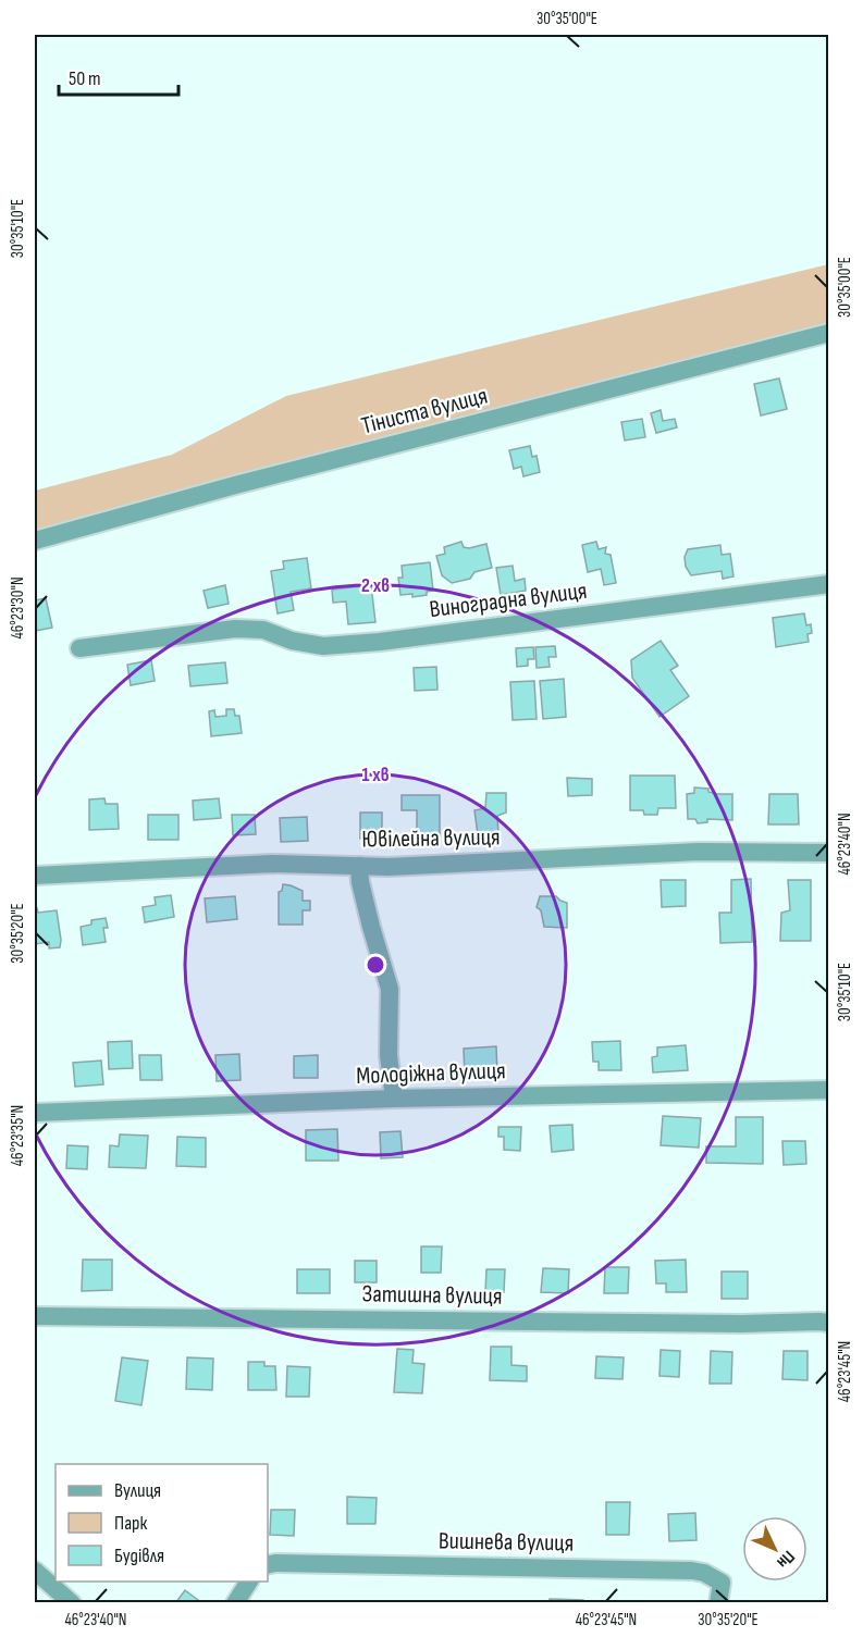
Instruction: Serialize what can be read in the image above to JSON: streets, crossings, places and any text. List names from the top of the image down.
{
  "streets": {
    "street": [
      "Тіниста вулиця",
      "Виноградна вулиця",
      "Ювілейна вулиця",
      "Молодіжна вулиця",
      "Затишна вулиця",
      "Вишнева вулиця"
    ]
  },
  "legend": ["Вулиця", "Парк", "Будівля"],
  "scale_bar": "50 m",
  "north": "bottom right",
  "coordinates": [
    "30°35'00\"E",
    "30°35'10\"E",
    "46°23'30\"N",
    "46°23'40\"N",
    "30°35'20\"E",
    "46°23'35\"N",
    "46°23'45\"N"
  ],
  "rings": ["2 хв", "1 хв"]
}
